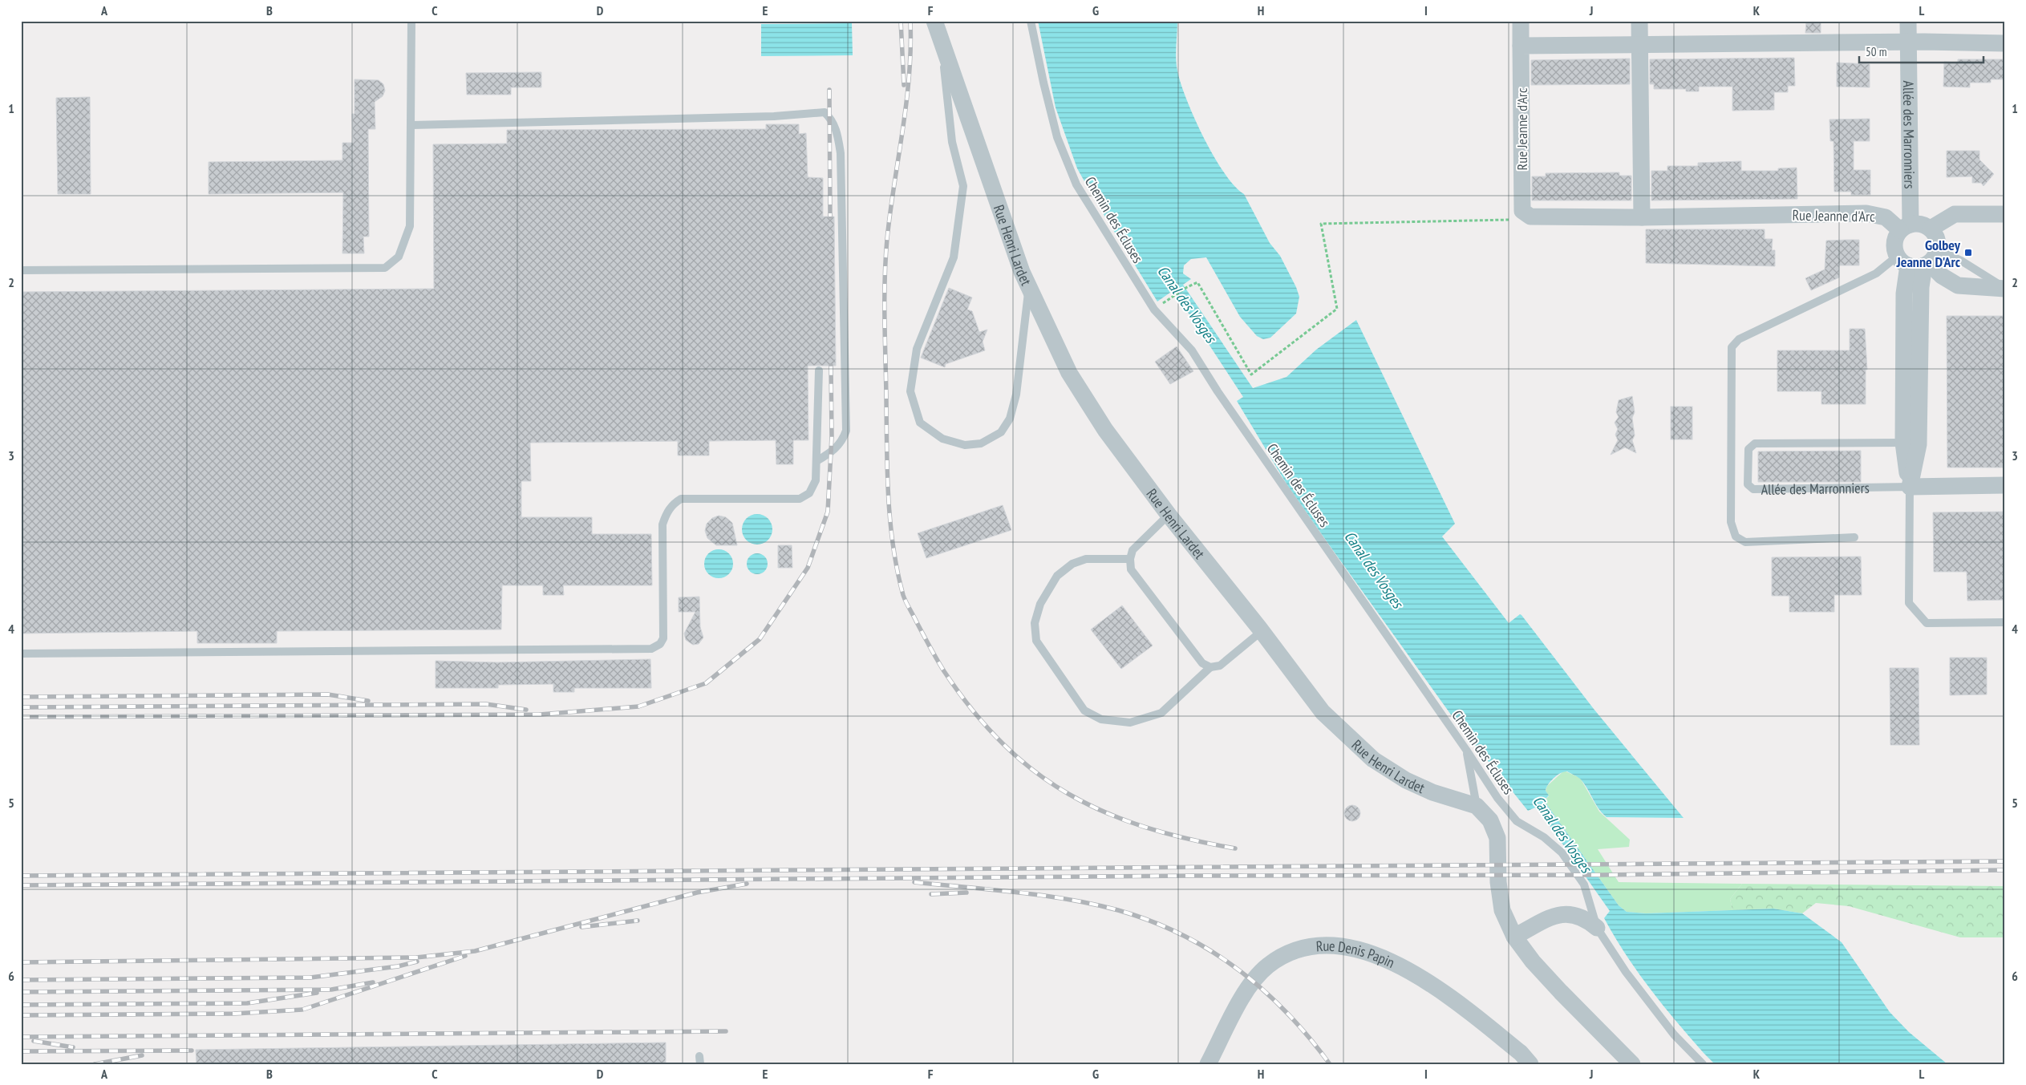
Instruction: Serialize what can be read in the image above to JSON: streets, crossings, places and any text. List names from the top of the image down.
{
  "streets": {
    "street": [
      "Rue Jeanne d'Arc",
      "Allée des Marronniers",
      "Rue Henri Lardet",
      "Rue Denis Papin"
    ],
    "lane": ["Chemin des Écluses"]
  },
  "crossings": [
    ["Rue Jeanne d'Arc", "Allée des Marronniers"]
  ],
  "water": ["Canal des Vosges"],
  "places": {
    "transit": ["Golbey Jeanne D'Arc"]
  },
  "scale_bar": "50 m",
  "grid": {
    "columns": [
      "A",
      "B",
      "C",
      "D",
      "E",
      "F",
      "G",
      "H",
      "I",
      "J",
      "K",
      "L"
    ],
    "rows": [
      "1",
      "2",
      "3",
      "4",
      "5",
      "6"
    ]
  }
}
